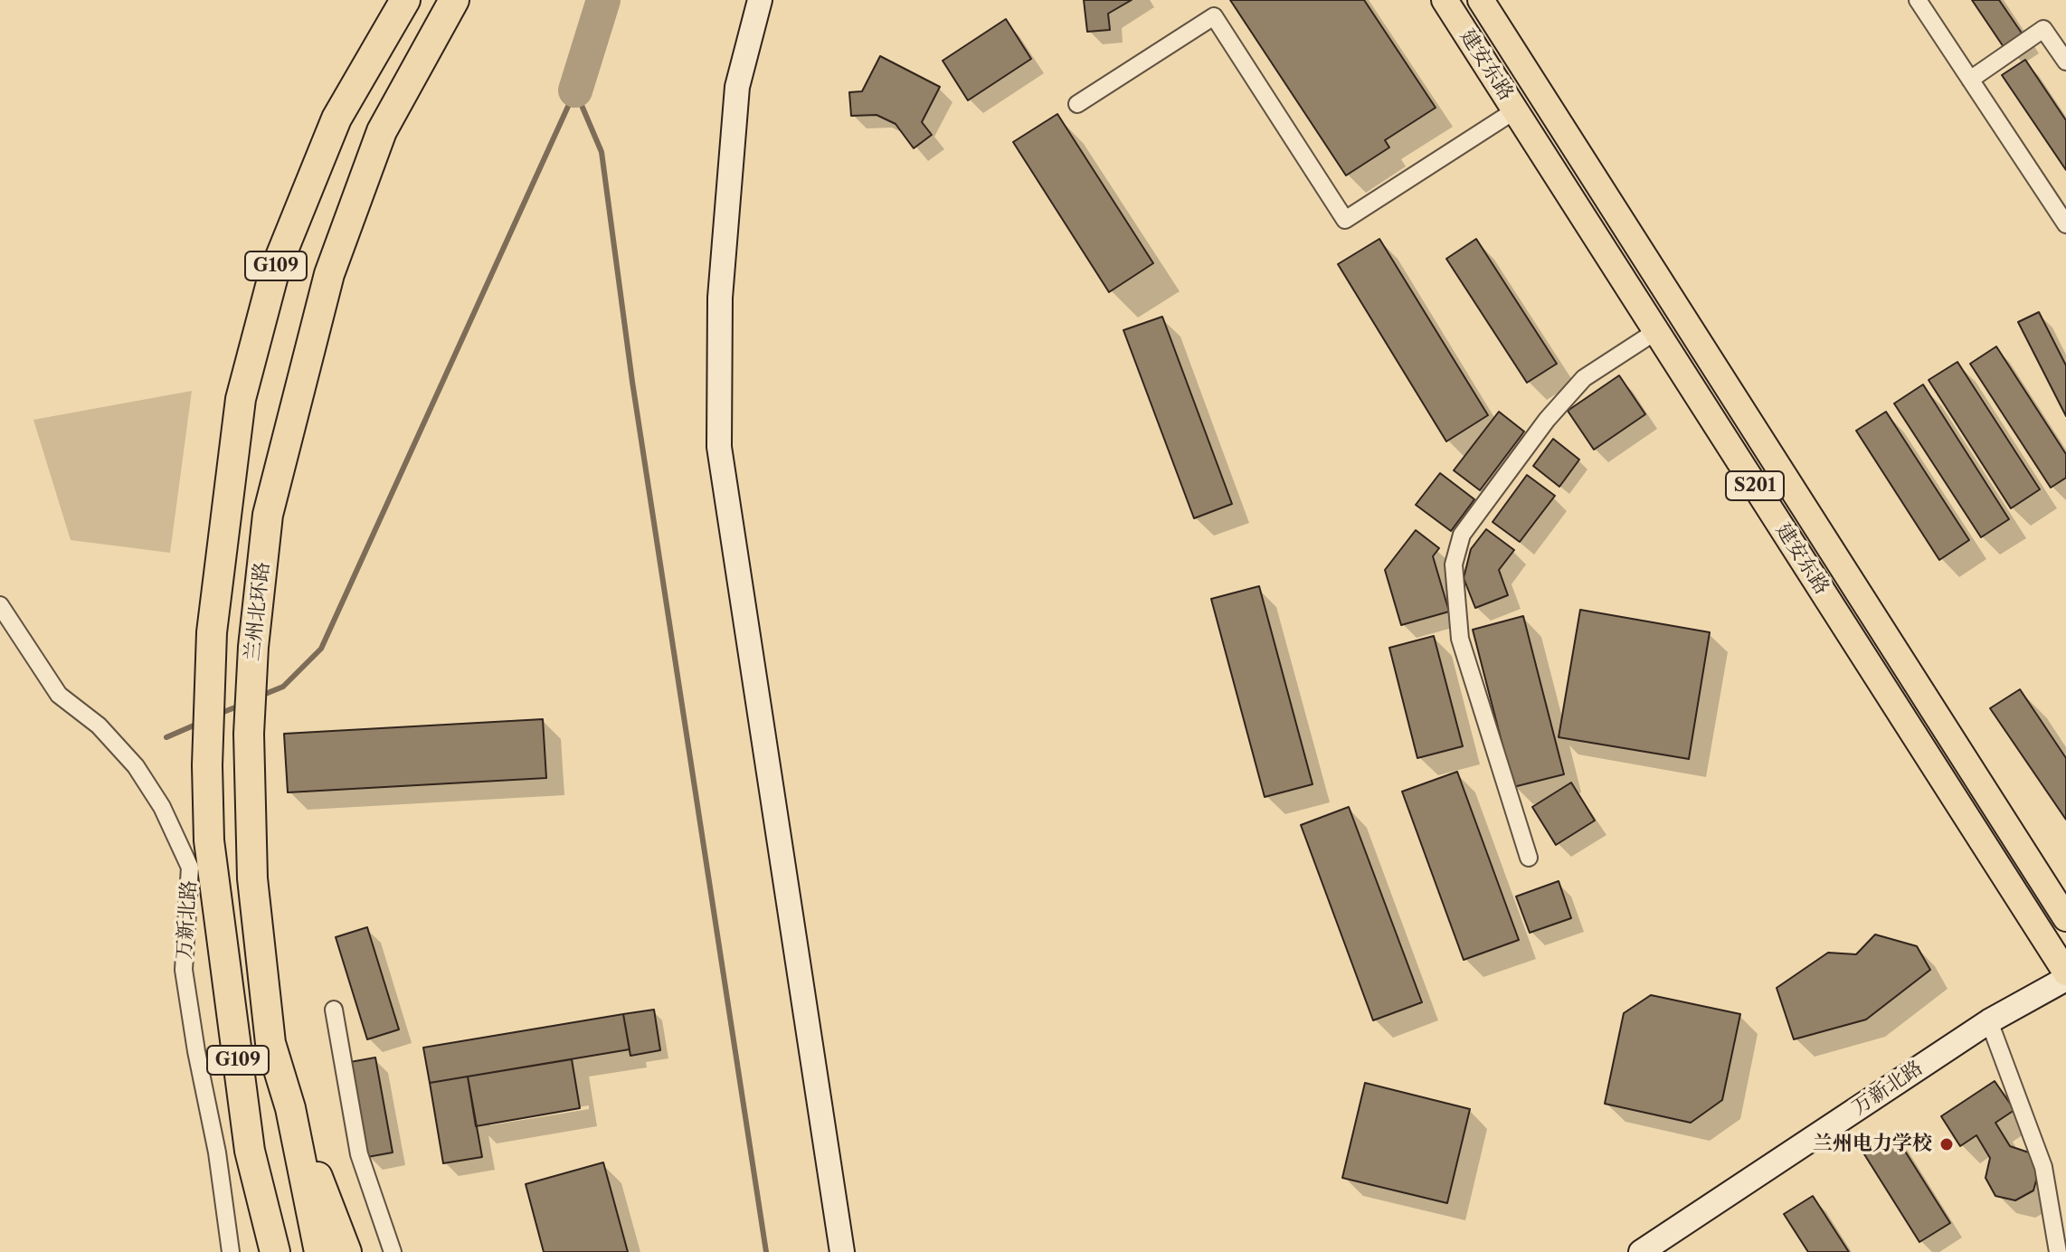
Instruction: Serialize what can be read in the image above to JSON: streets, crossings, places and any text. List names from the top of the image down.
{
  "streets": {
    "highway": ["G109", "兰州北环路"],
    "main road": ["建安东路", "S201", "万新北路"]
  },
  "places": ["兰州电力学校"]
}
